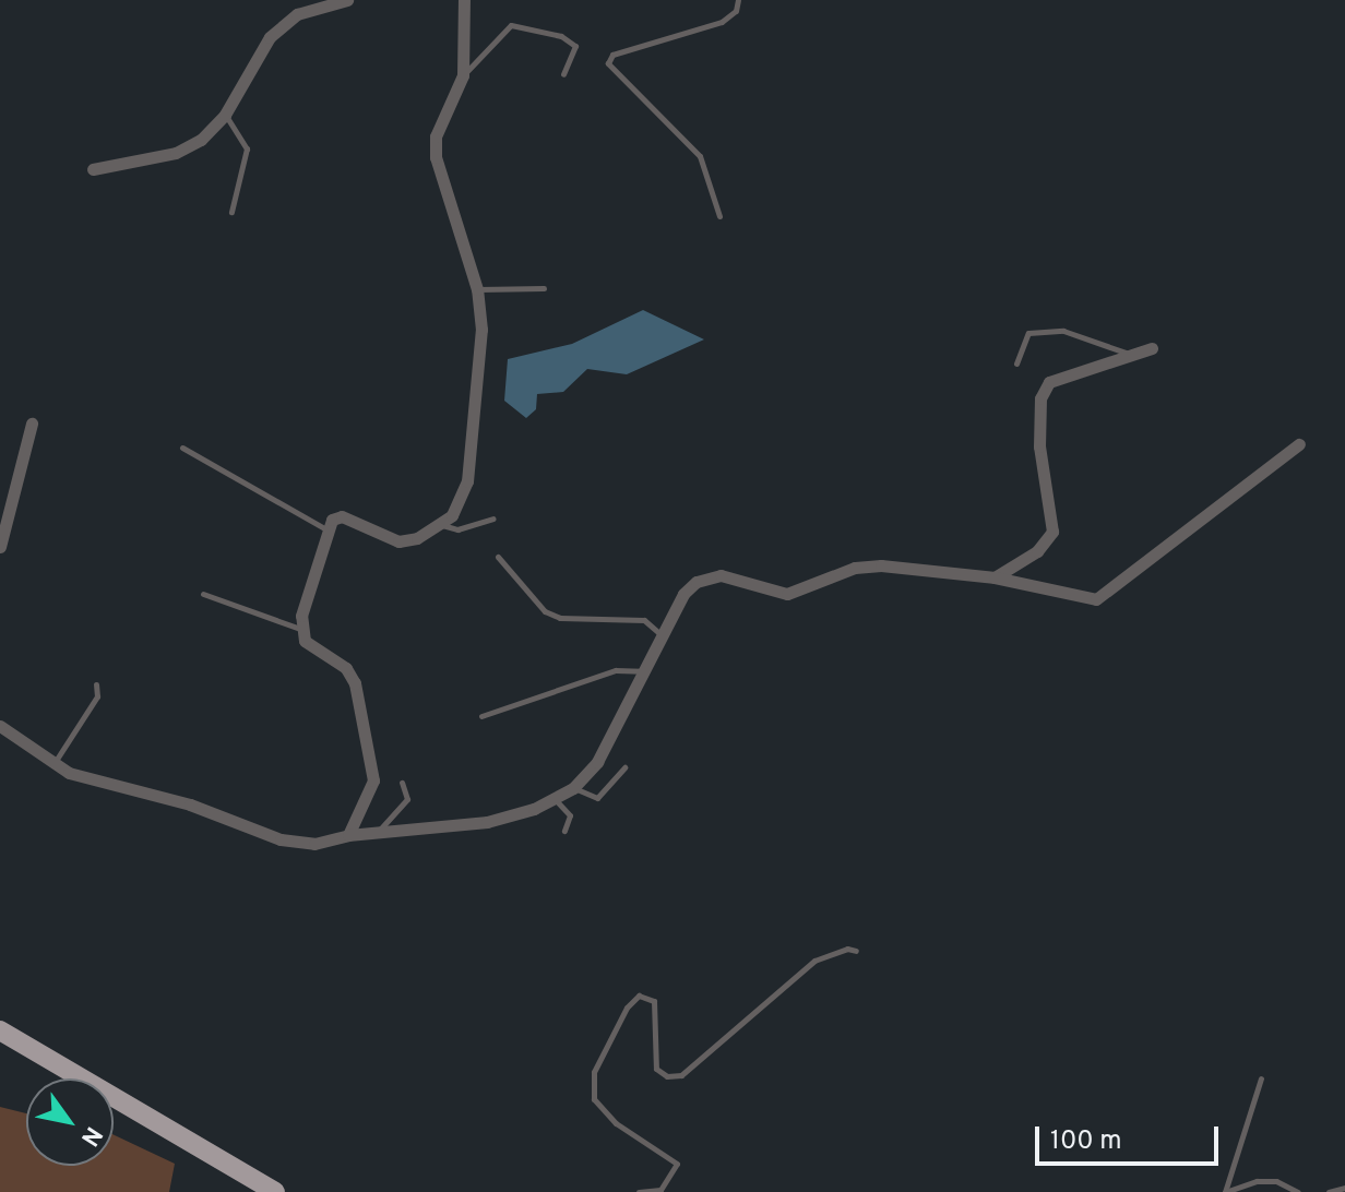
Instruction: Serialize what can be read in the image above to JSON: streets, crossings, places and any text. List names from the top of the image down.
{
  "scale_bar": "100 m",
  "north": "bottom right"
}
